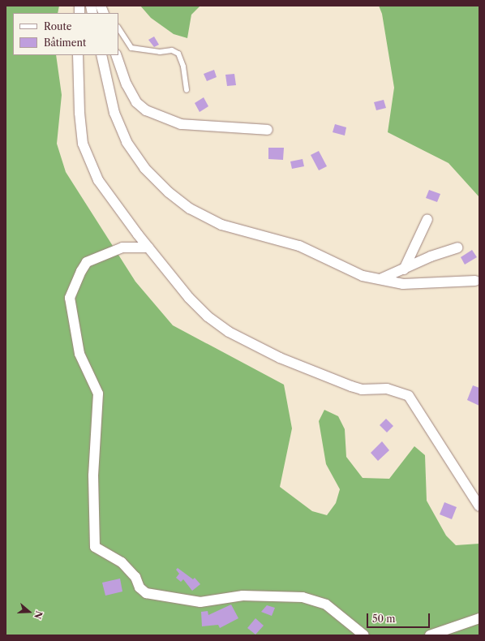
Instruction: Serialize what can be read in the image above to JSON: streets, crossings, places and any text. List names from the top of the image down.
{
  "legend": ["Route", "Bâtiment"],
  "scale_bar": "50 m",
  "north": "right"
}
